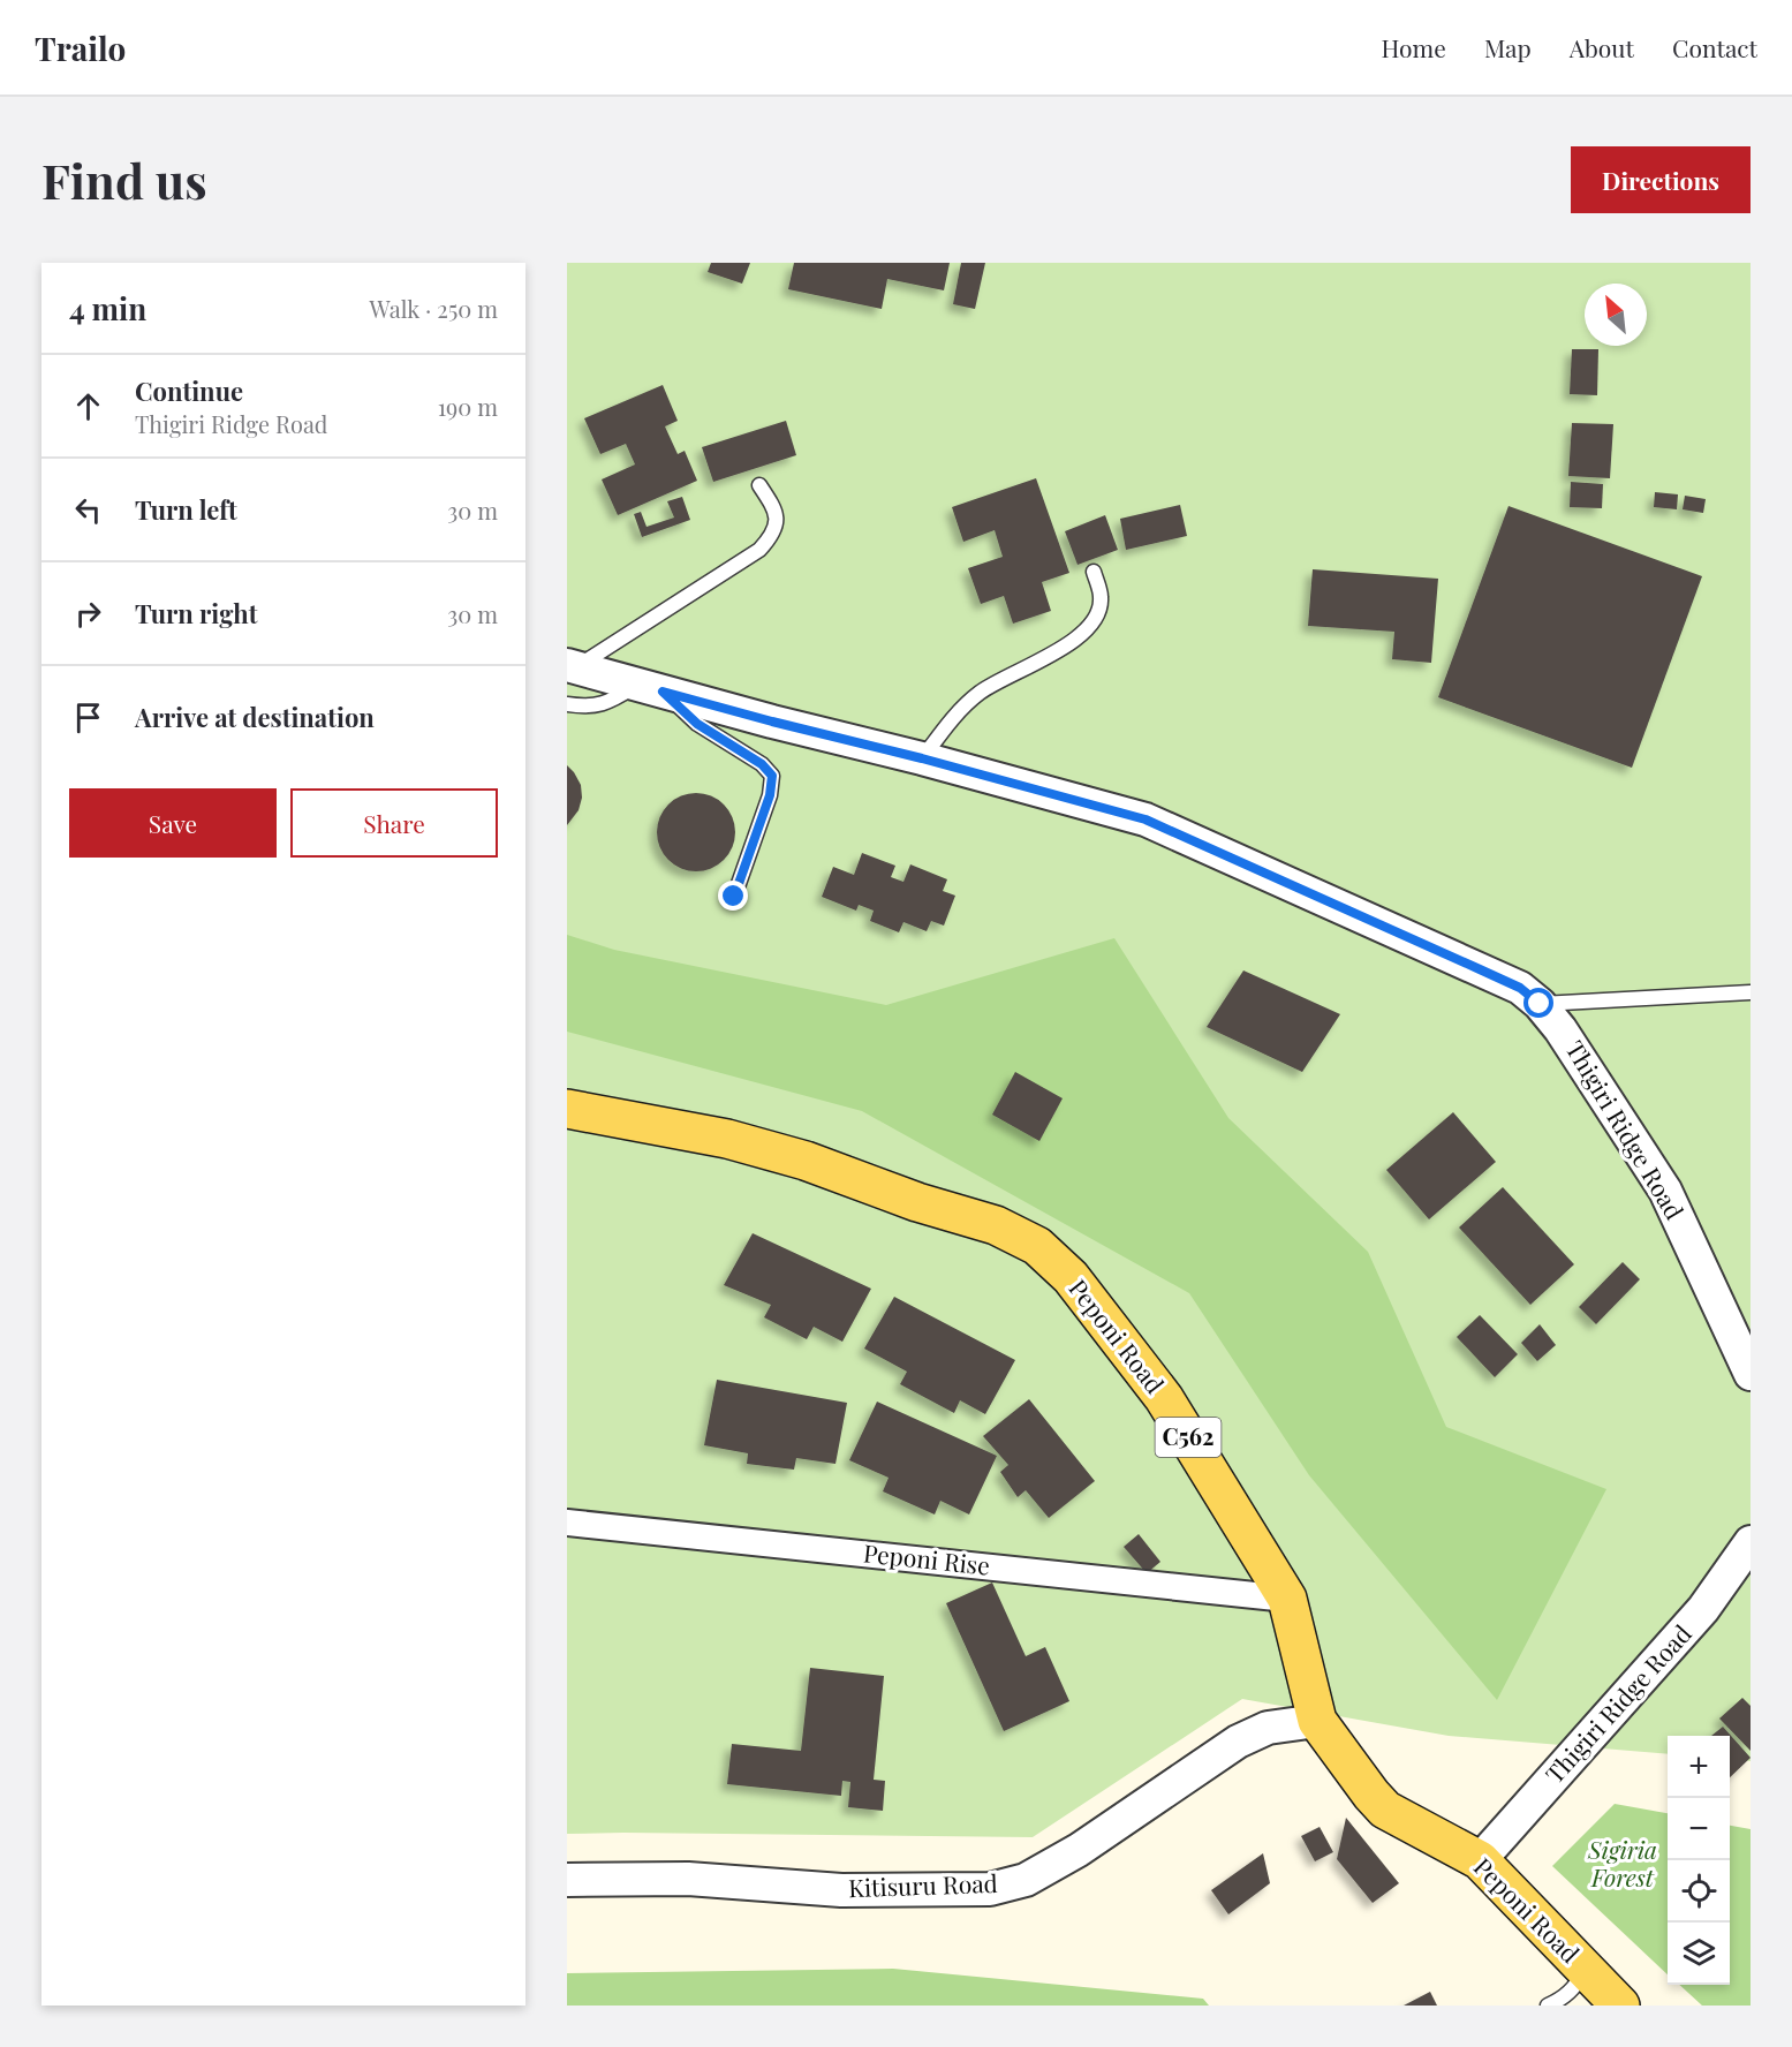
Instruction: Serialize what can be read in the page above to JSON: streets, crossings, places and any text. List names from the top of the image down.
{
  "streets": {
    "main road": ["Peponi Road", "C562"],
    "street": ["Thigiri Ridge Road", "Peponi Rise", "Kitisuru Road"]
  },
  "crossings": [
    ["Thigiri Ridge Road", "Peponi Road"],
    ["Peponi Road", "Peponi Rise"],
    ["Peponi Road", "Kitisuru Road"]
  ],
  "parks": ["Sigiria Forest"],
  "north": "top left",
  "page": {
    "header": "Trailo",
    "nav": [
      "Home",
      "Map",
      "About",
      "Contact"
    ],
    "buttons": [
      "Directions",
      ["Save", "Share"]
    ],
    "title": "Find us",
    "heading": ["4 min", "Walk · 250 m"],
    "list": [
      ["Continue", "Thigiri Ridge Road", "190 m"],
      ["Turn left", "30 m"],
      ["Turn right", "30 m"],
      "Arrive at destination"
    ],
    "map_buttons": ["+", "−"]
  }
}
